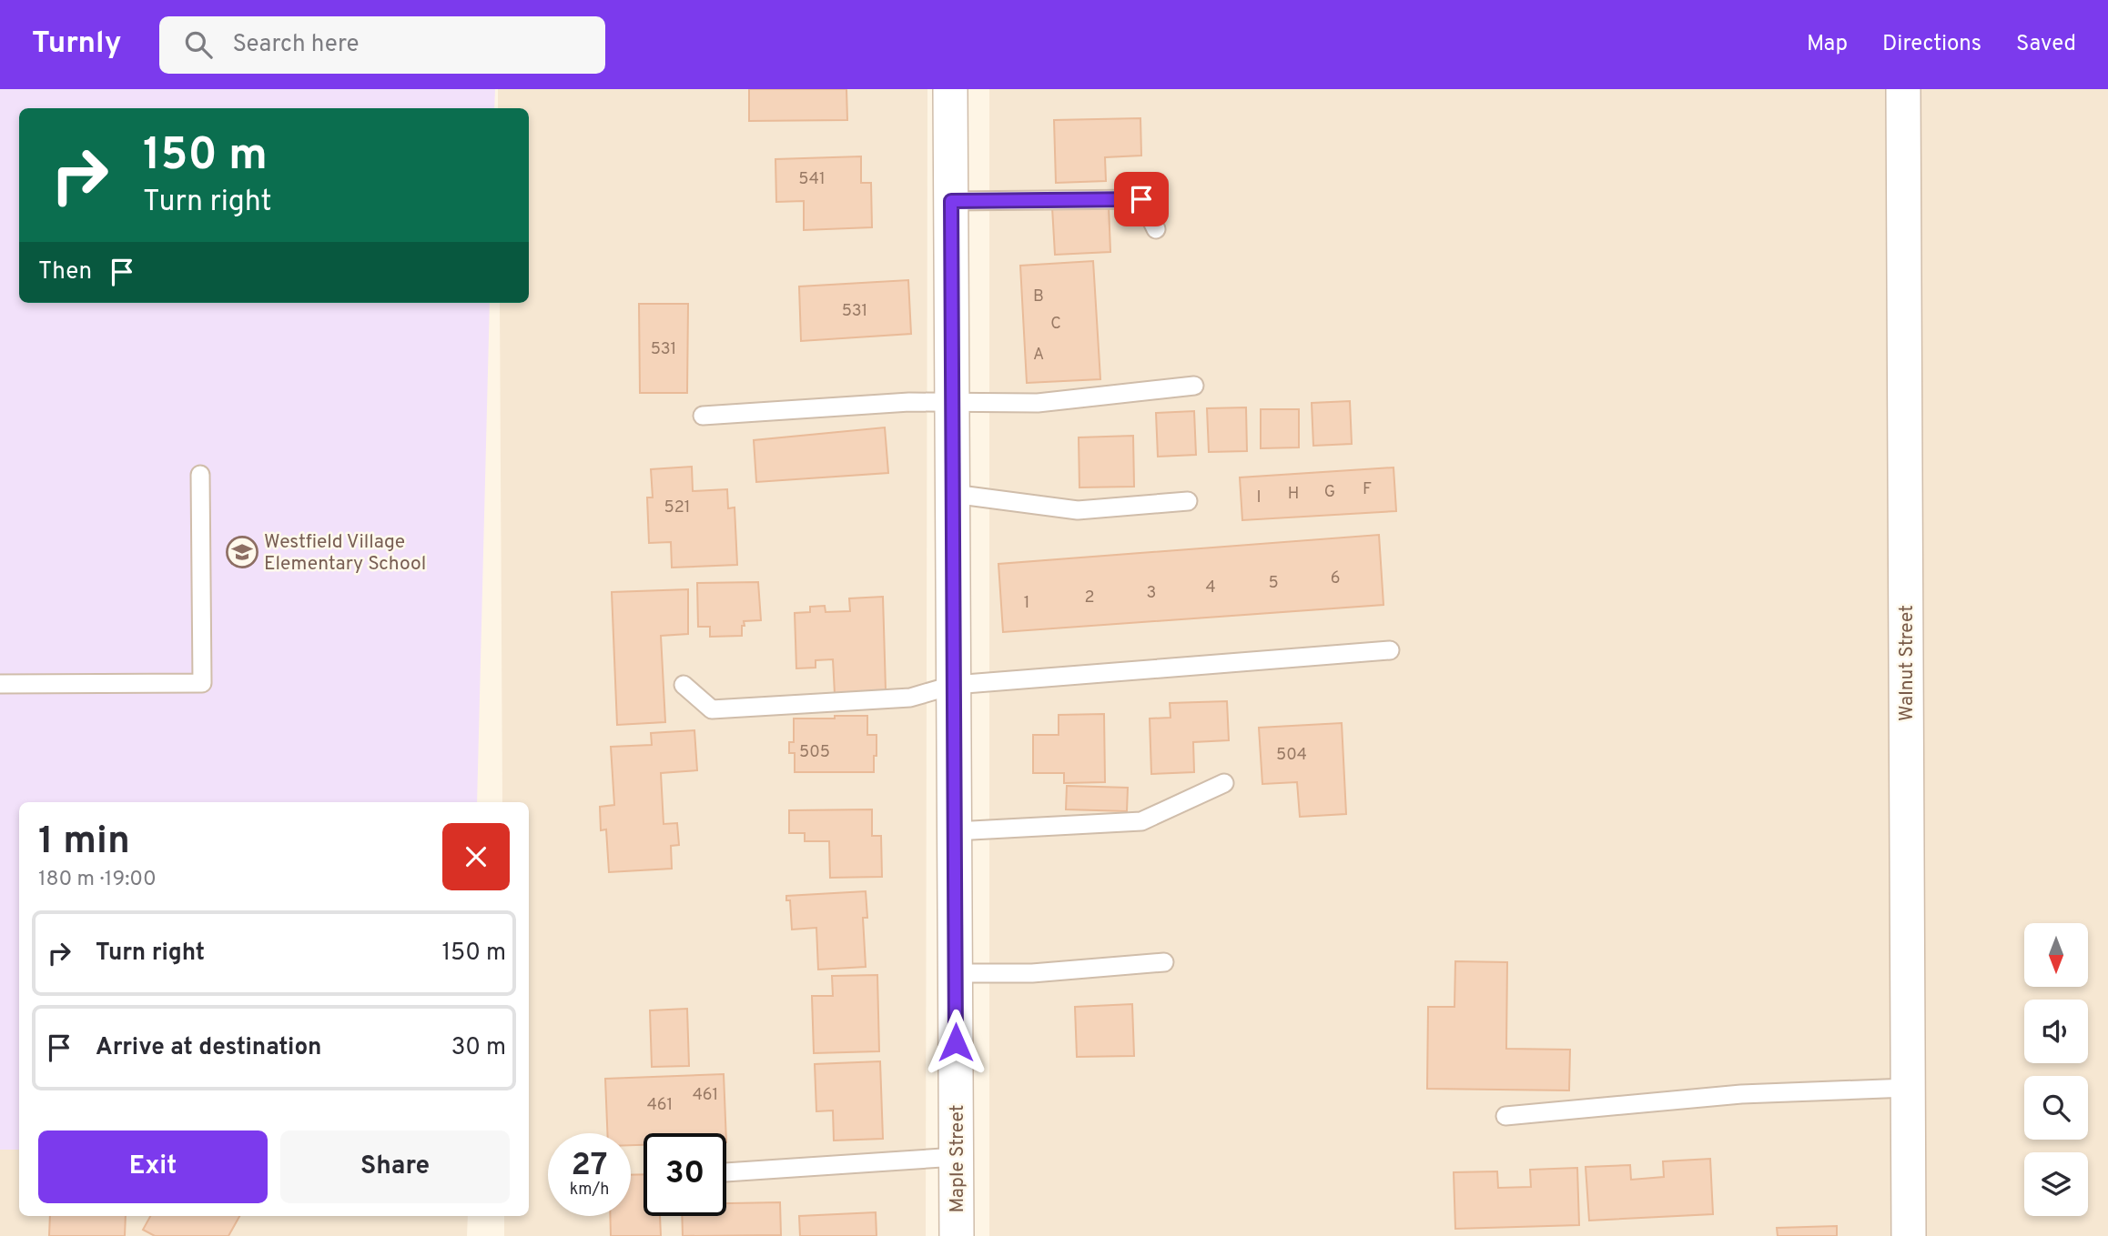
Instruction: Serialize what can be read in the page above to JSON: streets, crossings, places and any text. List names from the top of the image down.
{
  "streets": {
    "street": ["Walnut Street", "Maple Street"]
  },
  "places": {
    "school or university": ["Westfield Village Elementary School"]
  },
  "house_numbers": [
    "541",
    "B",
    "531",
    "C",
    "531",
    "A",
    "F",
    "G",
    "H",
    "I",
    "521",
    "6",
    "5",
    "4",
    "3",
    "2",
    "1",
    "505",
    "504",
    "461",
    "461"
  ],
  "north": "bottom",
  "page": {
    "header": "Turnly",
    "search": "Search here",
    "nav": ["Map", "Directions", "Saved"],
    "turn": ["150 m", "Turn right"],
    "then": "Then",
    "heading": ["1 min", "180 m · 19:00"],
    "list": [
      {
        "name": "Turn right",
        "value": "150 m"
      },
      {
        "name": "Arrive at destination",
        "value": "30 m"
      }
    ],
    "buttons": ["Exit", "Share"],
    "speed": "27 km/h",
    "limit": "30"
  }
}
